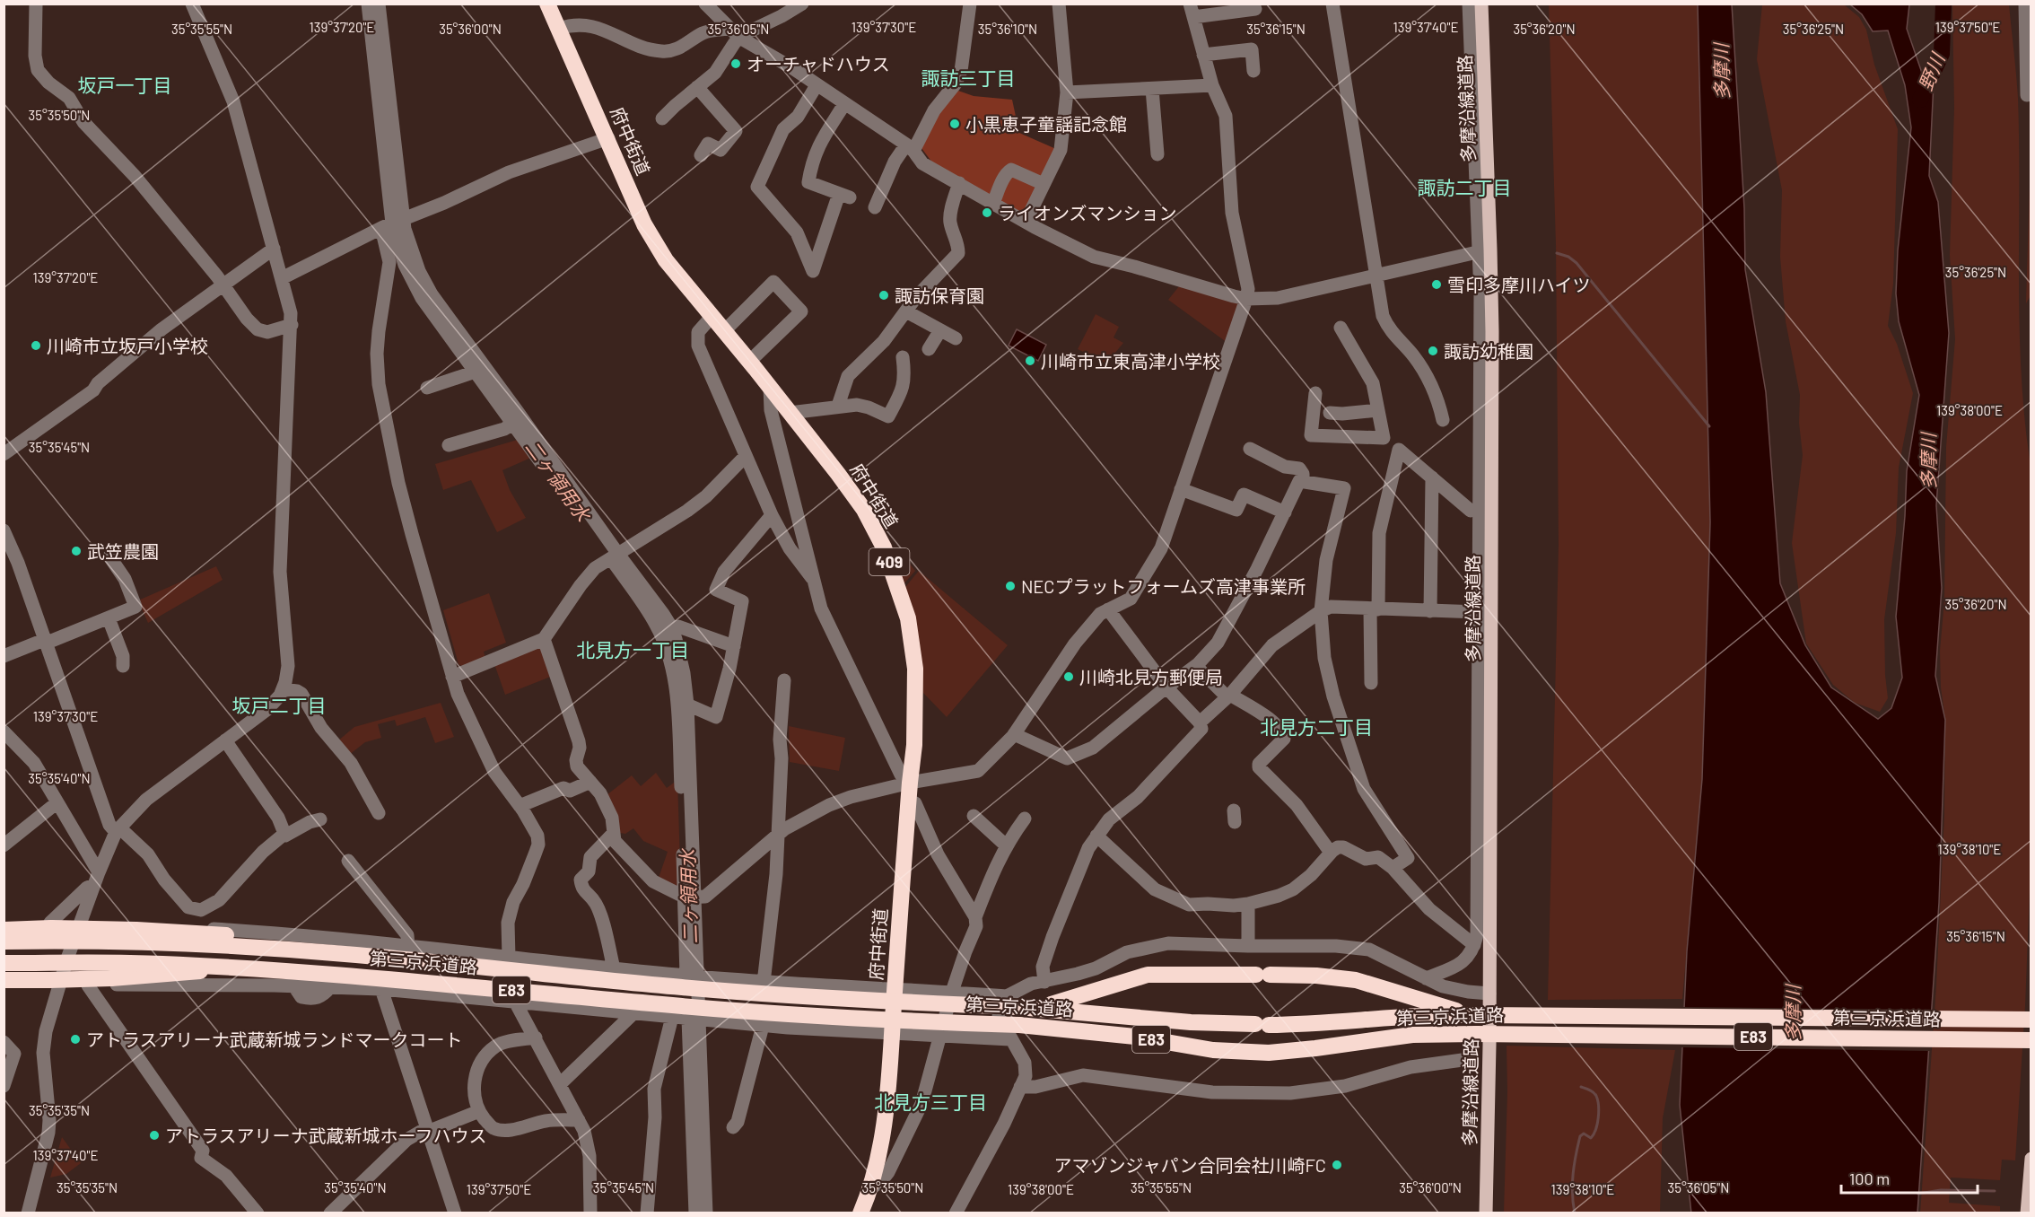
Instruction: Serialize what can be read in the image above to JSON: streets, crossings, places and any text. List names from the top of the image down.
{
  "streets": {
    "highway": [
      "府中街道",
      "409",
      "第三京浜道路",
      "E83"
    ],
    "main road": ["多摩沿線道路"]
  },
  "districts": [
    "諏訪三丁目",
    "坂戸一丁目",
    "諏訪二丁目",
    "北見方一丁目",
    "坂戸二丁目",
    "北見方二丁目",
    "北見方三丁目"
  ],
  "water": ["多摩川", "野川", "二ヶ領用水"],
  "places": [
    "オーチャドハウス",
    "小黒恵子童謡記念館",
    "ライオンズマンション",
    "雪印多摩川ハイツ",
    "諏訪保育園",
    "川崎市立坂戸小学校",
    "諏訪幼稚園",
    "川崎市立東高津小学校",
    "武笠農園",
    "NECプラットフォームズ高津事業所",
    "川崎北見方郵便局",
    "アトラスアリーナ武蔵新城ランドマークコート",
    "アトラスアリーナ武蔵新城ホーフハウス",
    "アマゾンジャパン合同会社川崎FC"
  ],
  "scale_bar": "100 m",
  "coordinates": [
    "139°37'20\"E",
    "139°37'30\"E",
    "139°37'40\"E",
    "139°37'50\"E",
    "35°35'55\"N",
    "35°36'00\"N",
    "35°36'05\"N",
    "35°36'10\"N",
    "35°36'15\"N",
    "35°36'20\"N",
    "35°36'25\"N",
    "35°35'50\"N",
    "139°38'00\"E",
    "35°35'45\"N",
    "35°35'40\"N",
    "139°38'10\"E",
    "35°35'35\"N"
  ]
}
